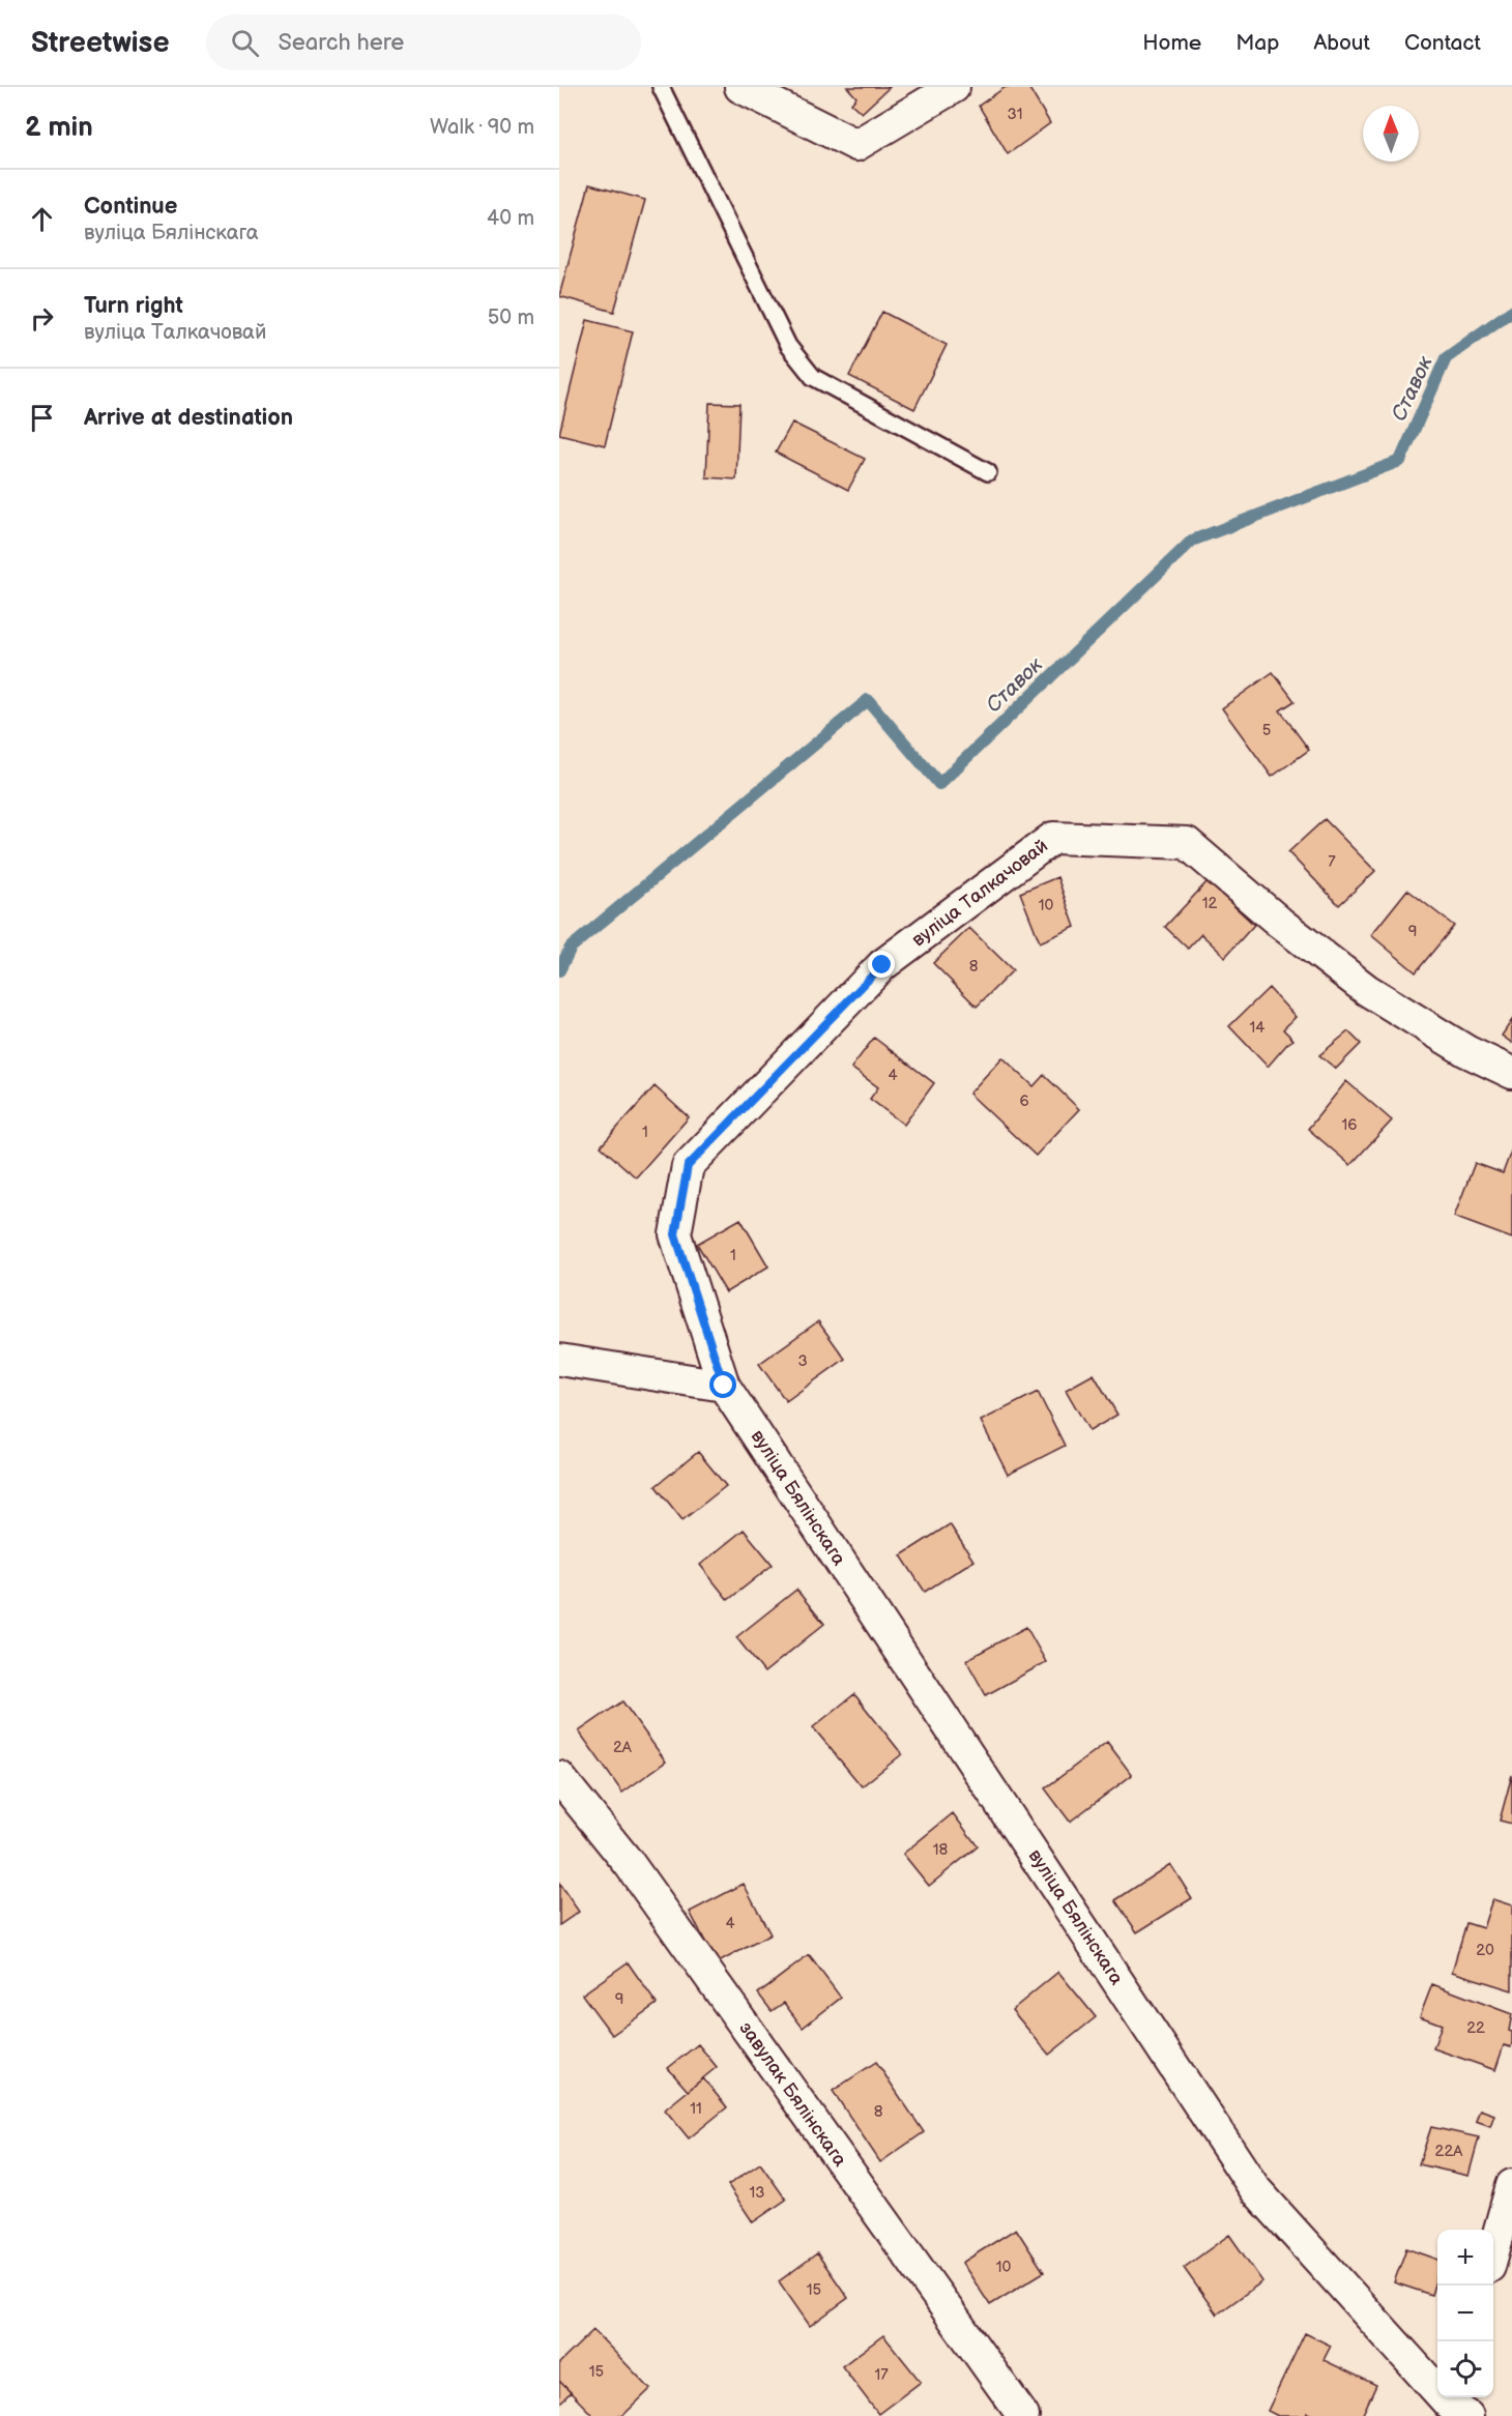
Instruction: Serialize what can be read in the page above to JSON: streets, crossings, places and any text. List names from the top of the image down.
{
  "streets": {
    "street": ["вуліца Талкачовай", "вуліца Бялінскага", "завулак Бялінскага"]
  },
  "crossings": [
    ["вуліца Талкачовай", "вуліца Бялінскага"]
  ],
  "water": ["Ставок"],
  "house_numbers": [
    "31",
    "5",
    "7",
    "12",
    "10",
    "9",
    "8",
    "14",
    "4",
    "6",
    "16",
    "1",
    "1",
    "3",
    "2А",
    "18",
    "4",
    "20",
    "9",
    "22",
    "11",
    "8",
    "22А",
    "13",
    "10",
    "15",
    "15",
    "17"
  ],
  "north": "top",
  "page": {
    "header": "Streetwise",
    "search": "Search here",
    "nav": [
      "Home",
      "Map",
      "About",
      "Contact"
    ],
    "heading": ["2 min", "Walk · 90 m"],
    "list": [
      ["Continue", "вуліца Бялінскага", "40 m"],
      ["Turn right", "вуліца Талкачовай", "50 m"],
      "Arrive at destination"
    ],
    "map_buttons": ["+", "−"]
  }
}
